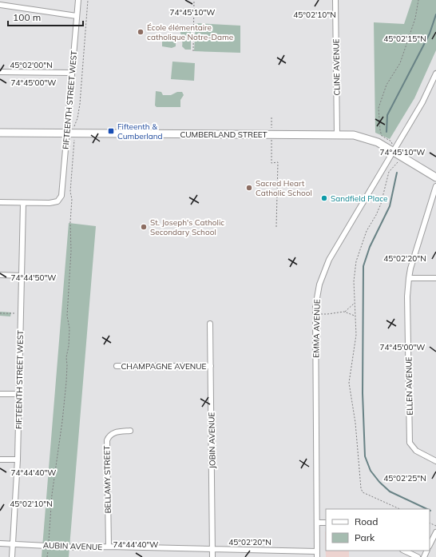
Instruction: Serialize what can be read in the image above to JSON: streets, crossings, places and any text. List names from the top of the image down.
{
  "streets": {
    "street": [
      "CLINE AVENUE",
      "FIFTEENTH STREET WEST",
      "CUMBERLAND STREET",
      "EMMA AVENUE",
      "CHAMPAGNE AVENUE",
      "ELLEN AVENUE",
      "JOBIN AVENUE",
      "BELLAMY STREET",
      "AUBIN AVENUE"
    ]
  },
  "crossings": [
    ["CLINE AVENUE", "CUMBERLAND STREET"],
    ["FIFTEENTH STREET WEST", "CUMBERLAND STREET"],
    ["FIFTEENTH STREET WEST", "AUBIN AVENUE"],
    ["CUMBERLAND STREET", "EMMA AVENUE"],
    ["EMMA AVENUE", "AUBIN AVENUE"],
    ["CHAMPAGNE AVENUE", "JOBIN AVENUE"],
    ["JOBIN AVENUE", "AUBIN AVENUE"],
    ["BELLAMY STREET", "AUBIN AVENUE"]
  ],
  "places": {
    "other": [
      "École élémentaire catholique Notre-Dame",
      "Sacred Heart Catholic School",
      "Sandfield Place",
      "St. Joseph's Catholic Secondary School"
    ],
    "transit": ["Fifteenth & Cumberland"]
  },
  "legend": ["Road", "Park"],
  "scale_bar": "100 m",
  "coordinates": [
    "74°45'10\"W",
    "45°02'10\"N",
    "45°02'15\"N",
    "45°02'00\"N",
    "74°45'00\"W",
    "45°02'20\"N",
    "74°44'50\"W",
    "74°44'40\"W",
    "45°02'25\"N"
  ]
}
